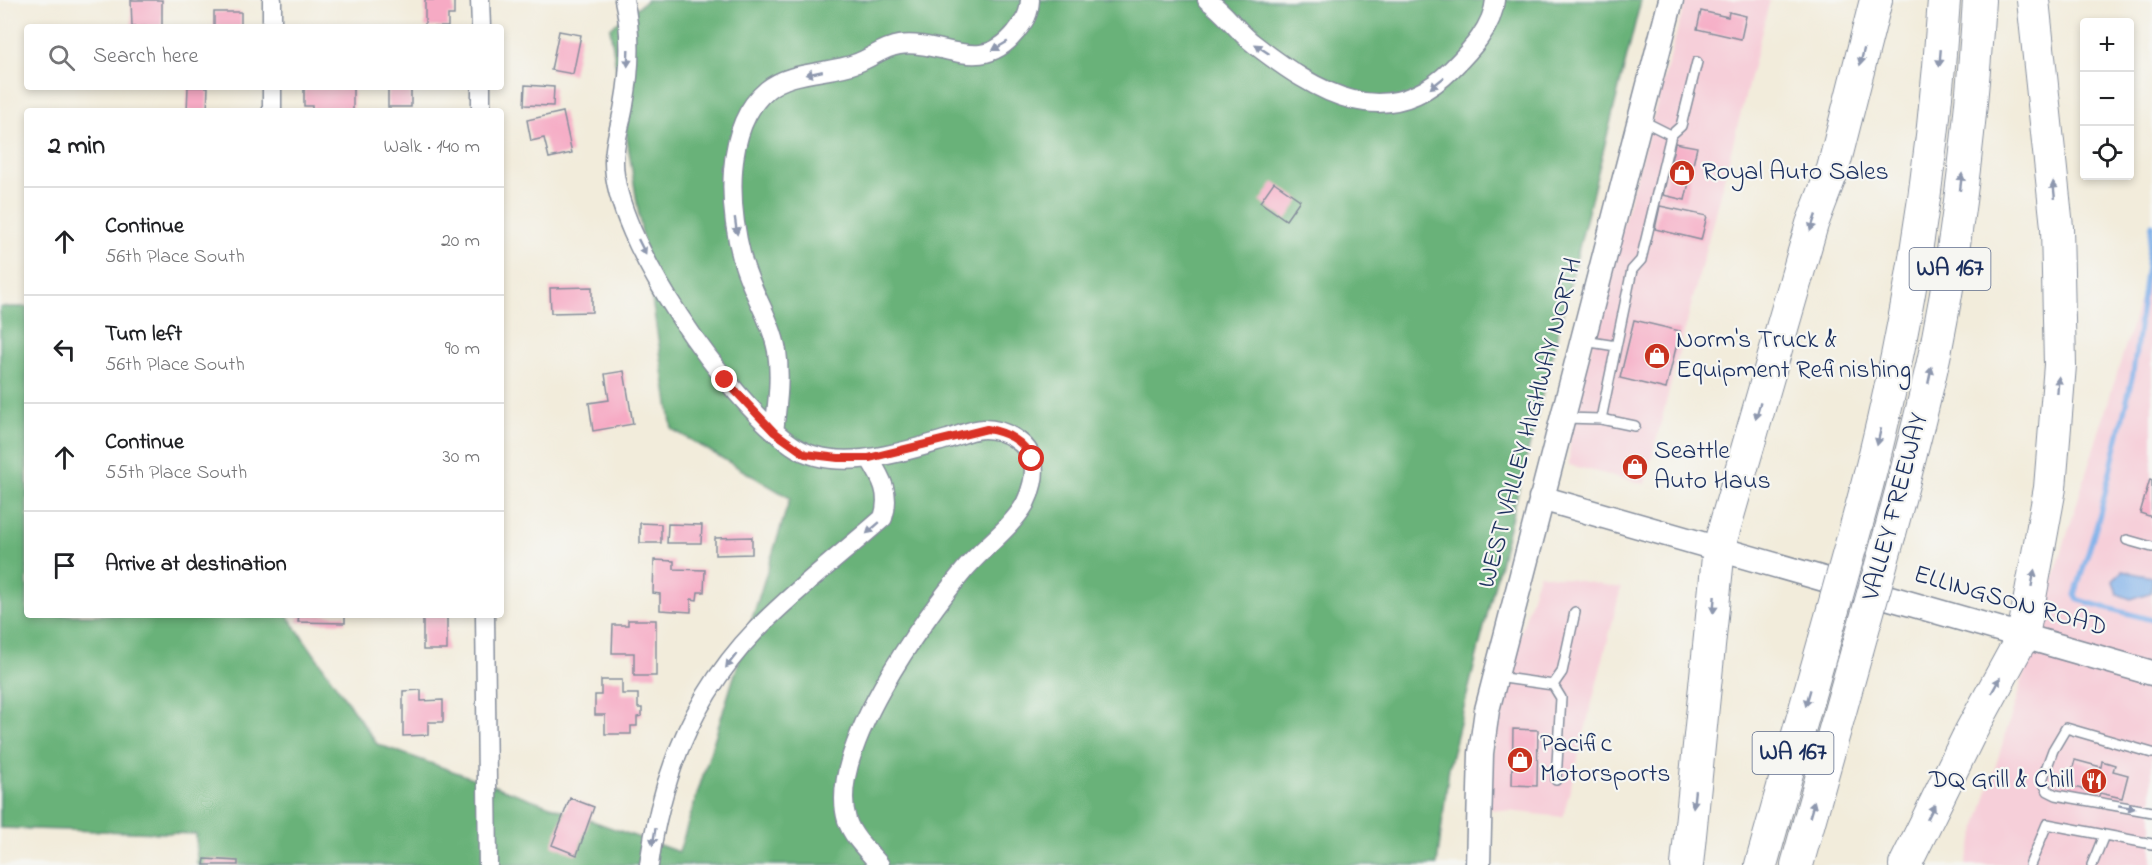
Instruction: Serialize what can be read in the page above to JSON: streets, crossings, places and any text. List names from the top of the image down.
{
  "streets": {
    "highway": ["WA 167", "VALLEY FREEWAY"],
    "main road": ["WEST VALLEY HIGHWAY NORTH", "ELLINGSON ROAD"]
  },
  "crossings": [
    ["WEST VALLEY HIGHWAY NORTH", "ELLINGSON ROAD"]
  ],
  "places": {
    "shop": [
      "Royal Auto Sales",
      "Norm's Truck & Equipment Refinishing",
      "Seattle Auto Haus",
      "Pacific Motorsports"
    ],
    "restaurant": ["DQ Grill & Chill"]
  },
  "page": {
    "map_buttons": ["+", "−"],
    "search": "Search here",
    "heading": ["2 min", "Walk · 140 m"],
    "list": [
      ["Continue", "56th Place South", "20 m"],
      ["Turn left", "56th Place South", "90 m"],
      ["Continue", "55th Place South", "30 m"],
      "Arrive at destination"
    ]
  }
}
